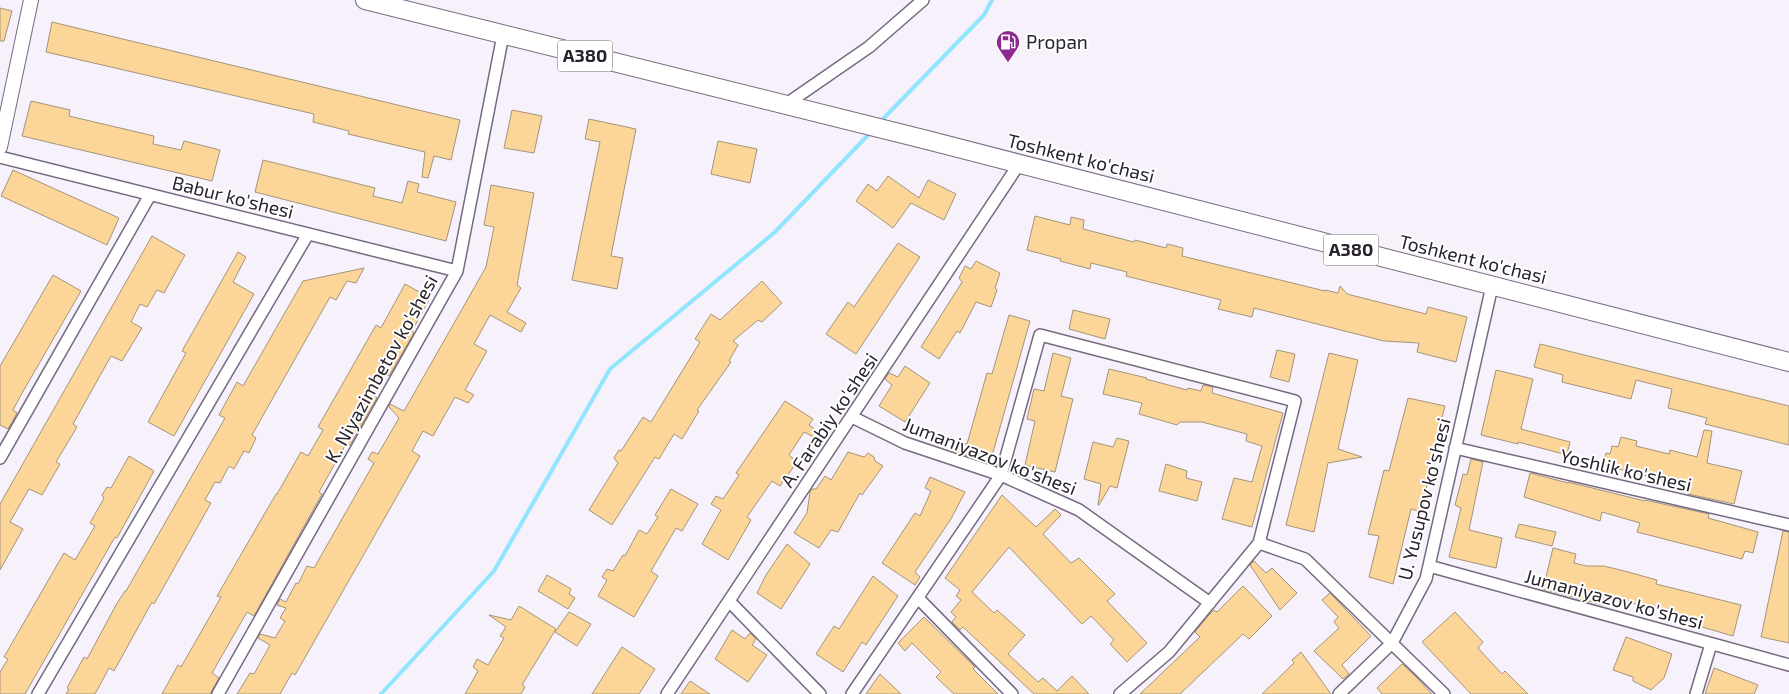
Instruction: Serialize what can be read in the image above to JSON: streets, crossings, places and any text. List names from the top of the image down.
{
  "streets": {
    "highway": ["A380", "Toshkent ko'chasi"],
    "street": [
      "Babur ko'shesi",
      "K. Niyazimbetov ko'shesi",
      "A. Farabiy ko'shesi",
      "Jumaniyazov ko'shesi",
      "Yoshlik ko'shesi",
      "U. Yusupov ko'shesi"
    ]
  },
  "crossings": [
    ["A380", "Toshkent ko'chasi"],
    ["A380", "K. Niyazimbetov ko'shesi"],
    ["Toshkent ko'chasi", "A. Farabiy ko'shesi"],
    ["Toshkent ko'chasi", "U. Yusupov ko'shesi"],
    ["Babur ko'shesi", "K. Niyazimbetov ko'shesi"],
    ["A. Farabiy ko'shesi", "Jumaniyazov ko'shesi"],
    ["Jumaniyazov ko'shesi", "U. Yusupov ko'shesi"],
    ["Yoshlik ko'shesi", "U. Yusupov ko'shesi"]
  ],
  "places": {
    "fuel station": ["Propan"]
  }
}
